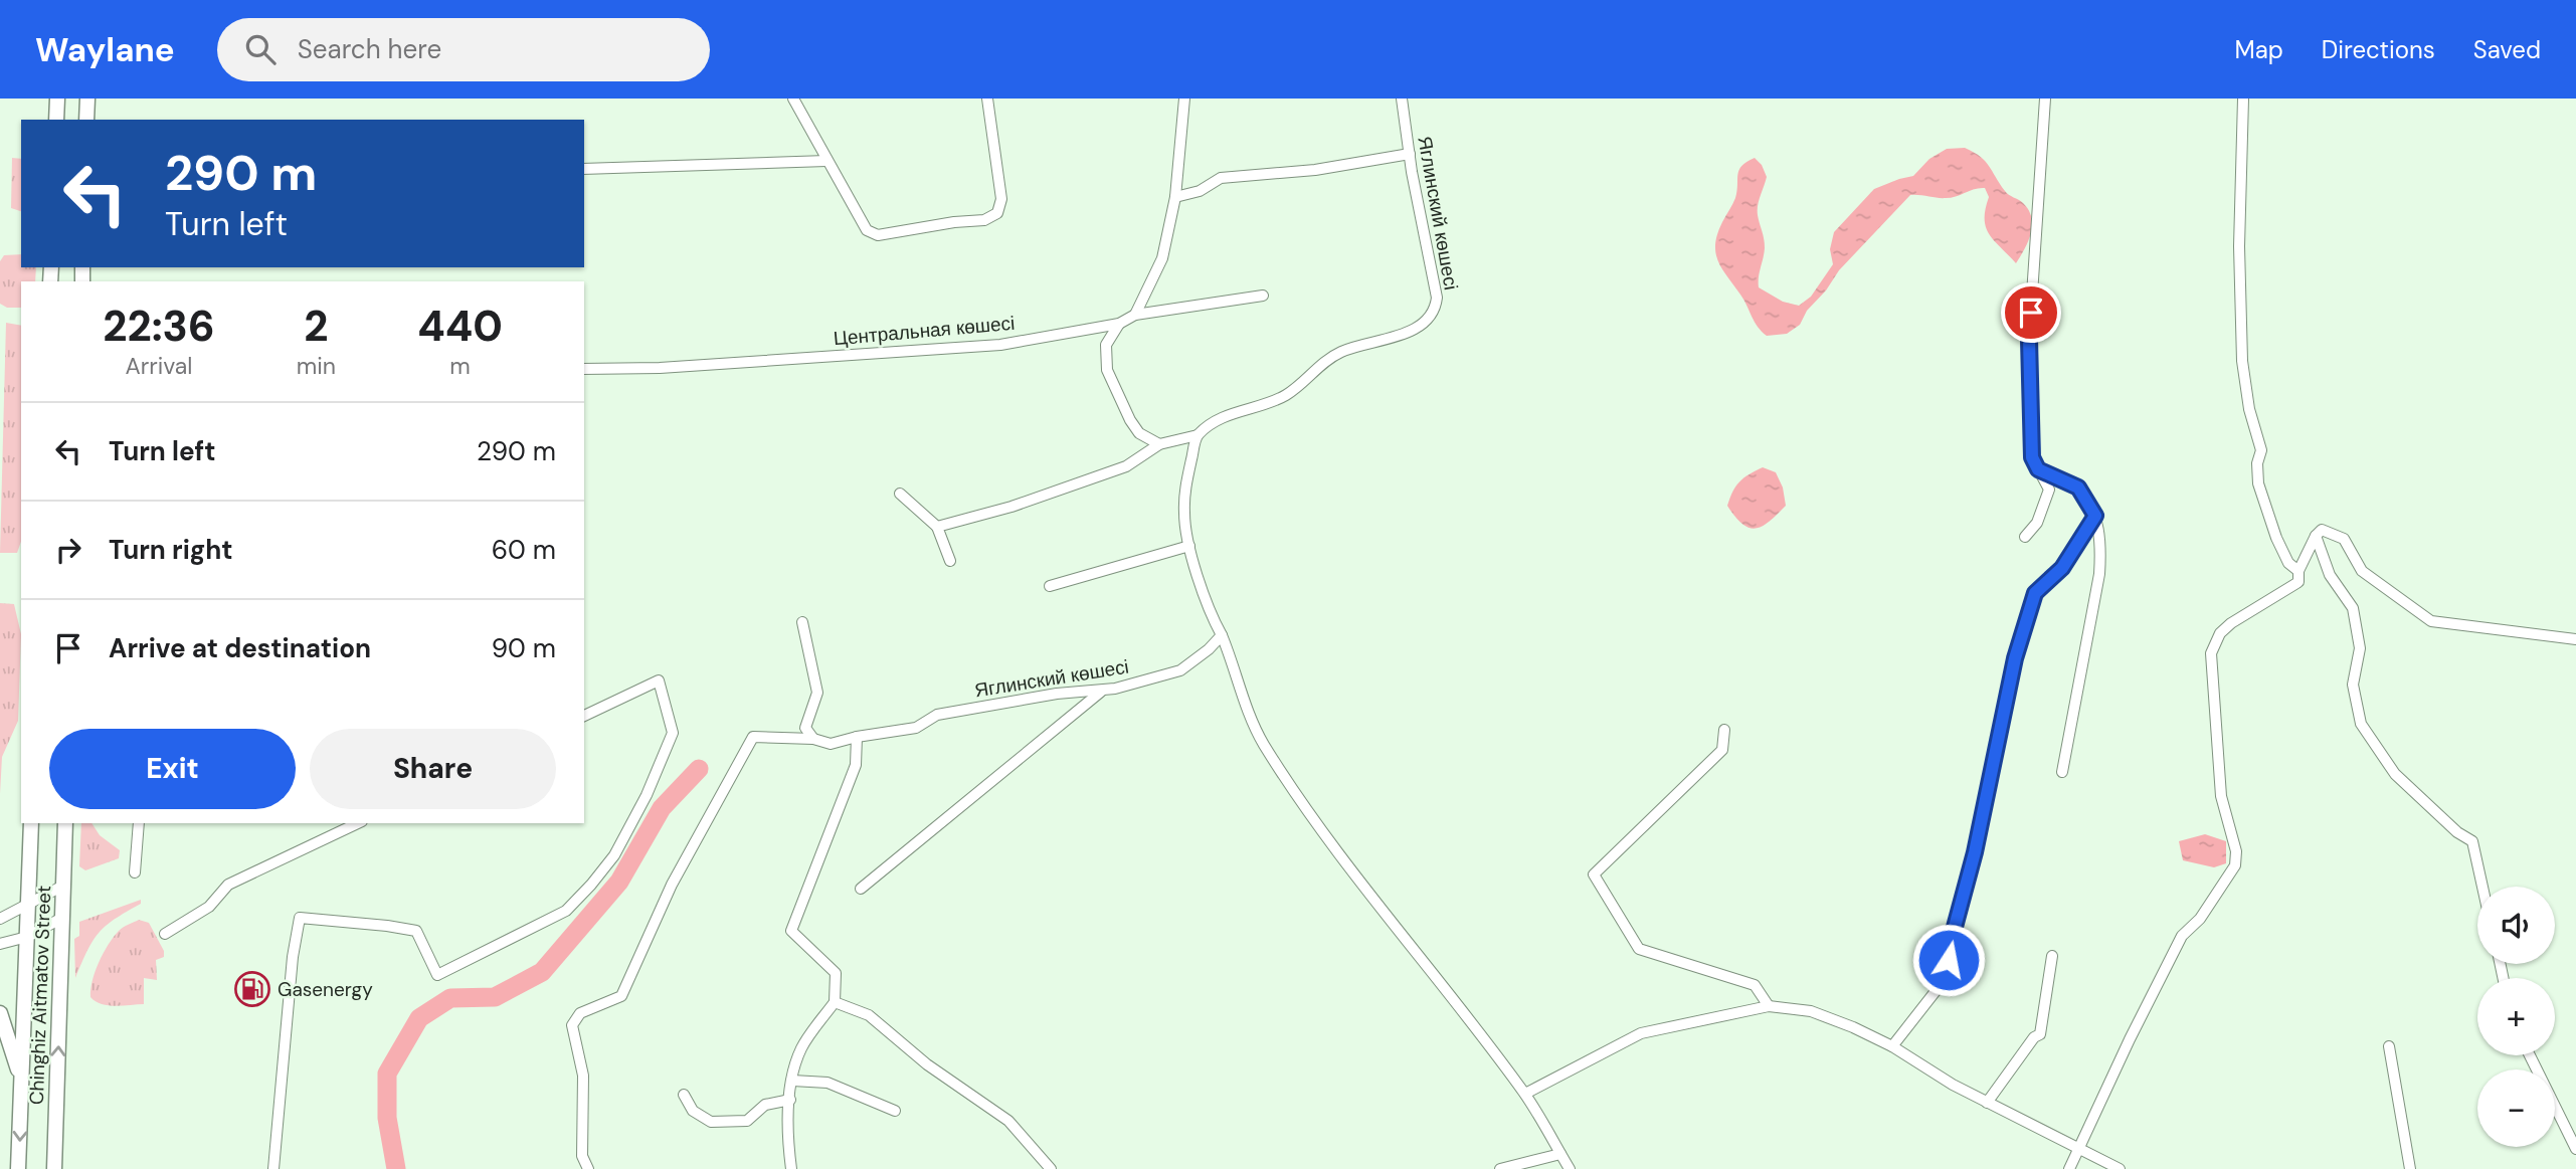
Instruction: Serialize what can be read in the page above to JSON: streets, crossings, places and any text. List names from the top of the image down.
{
  "streets": {
    "main road": ["Chinghiz Aitmatov Street"],
    "street": ["Яглинский көшесі", "Центральная көшесі"]
  },
  "places": {
    "fuel station": ["Gasenergy"]
  },
  "page": {
    "header": "Waylane",
    "search": "Search here",
    "nav": ["Map", "Directions", "Saved"],
    "turn": ["290 m", "Turn left"],
    "eta": [
      "22:36",
      "Arrival",
      "2",
      "min",
      "440",
      "m"
    ],
    "list": [
      {
        "name": "Turn left",
        "value": "290 m"
      },
      {
        "name": "Turn right",
        "value": "60 m"
      },
      {
        "name": "Arrive at destination",
        "value": "90 m"
      }
    ],
    "buttons": ["Exit", "Share"],
    "map_buttons": ["+", "−"]
  }
}
